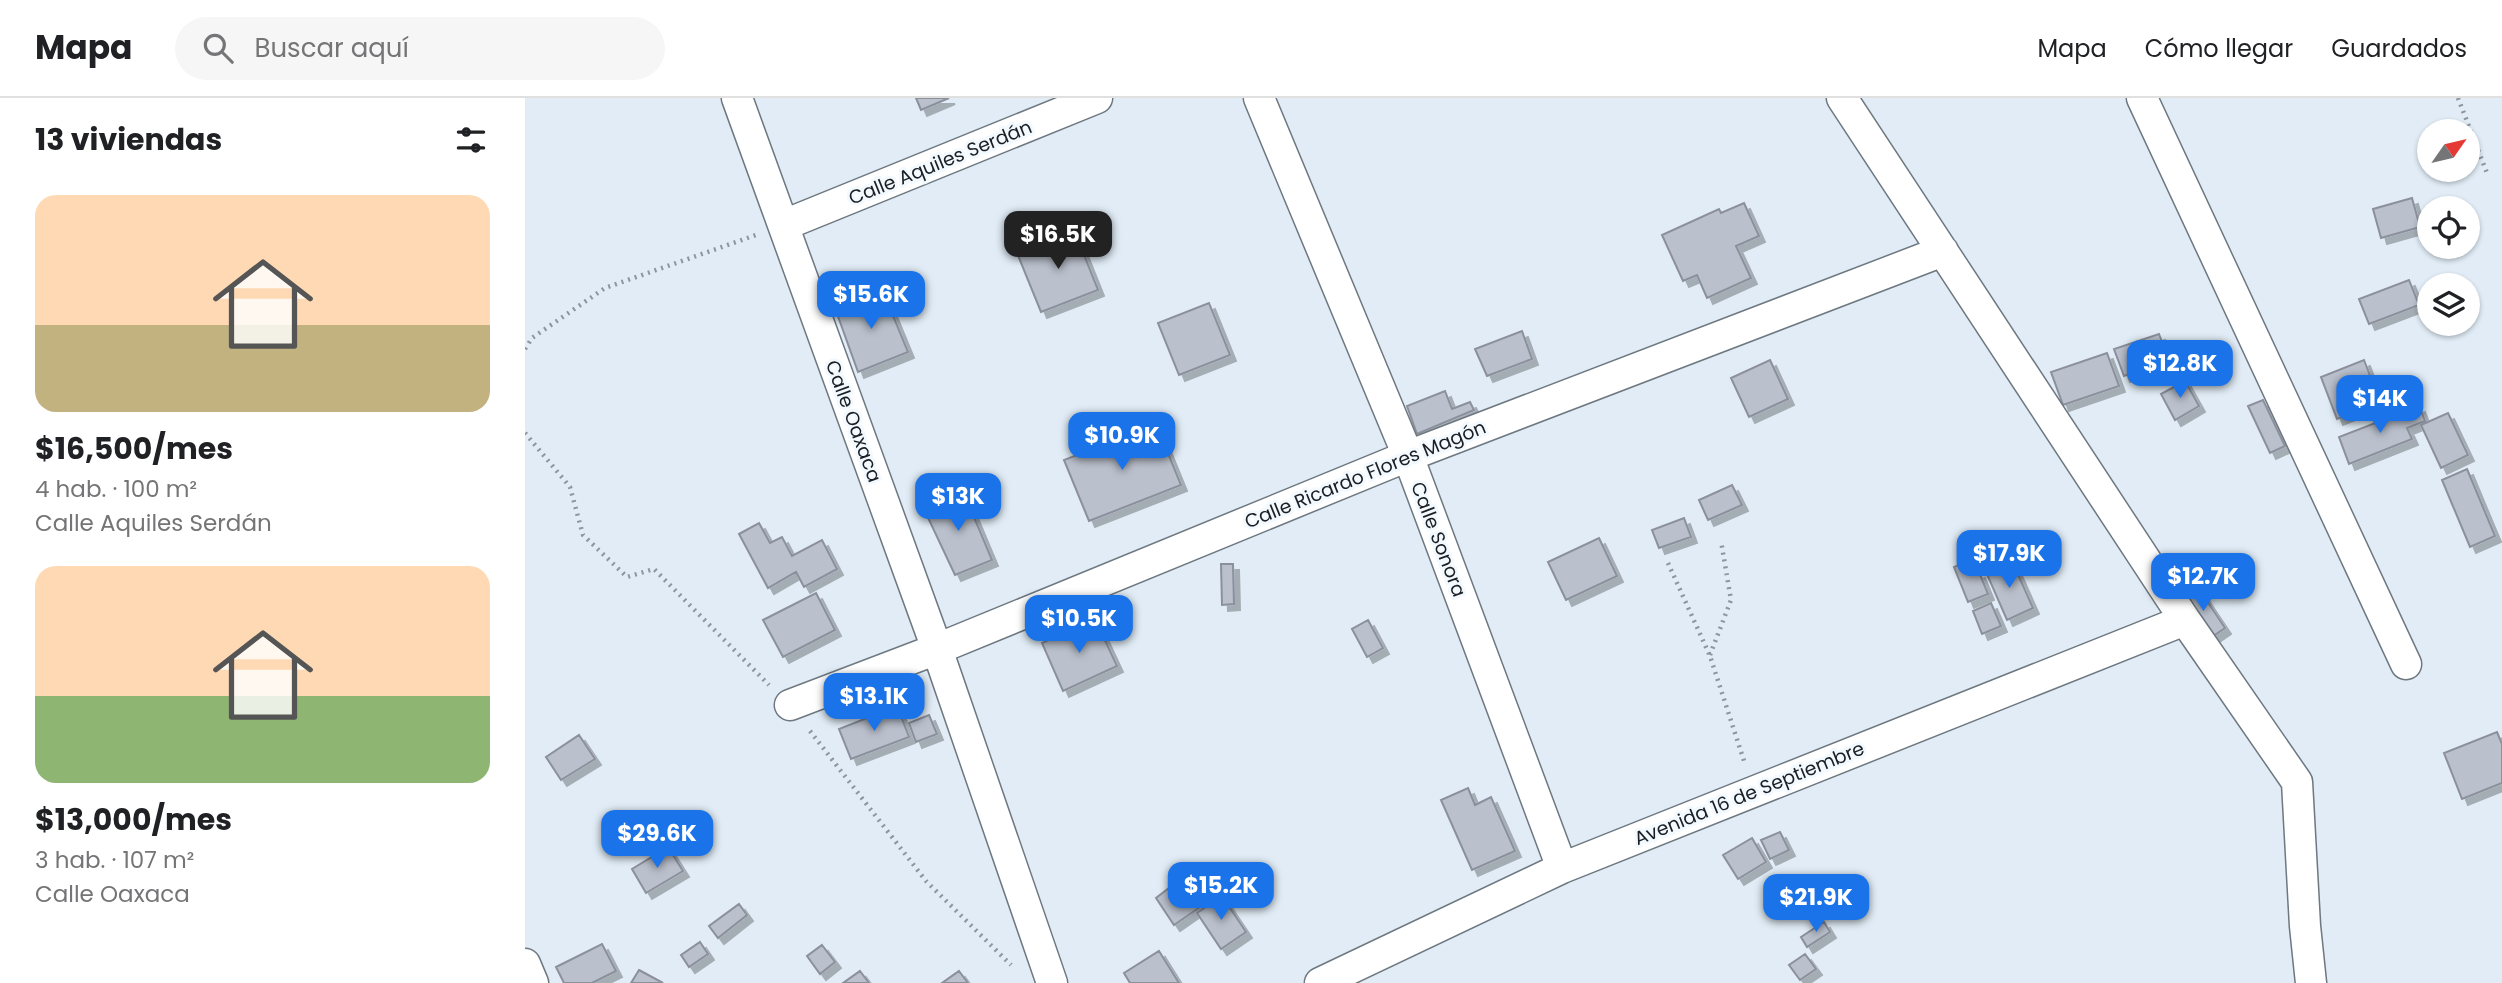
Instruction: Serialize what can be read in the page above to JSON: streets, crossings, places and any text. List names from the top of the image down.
{
  "streets": {
    "street": [
      "Calle Aquiles Serdán",
      "Calle Oaxaca",
      "Calle Ricardo Flores Magón",
      "Calle Sonora",
      "Avenida 16 de Septiembre"
    ]
  },
  "crossings": [
    ["Calle Aquiles Serdán", "Calle Oaxaca"],
    ["Calle Oaxaca", "Calle Ricardo Flores Magón"],
    ["Calle Ricardo Flores Magón", "Calle Sonora"],
    ["Calle Sonora", "Avenida 16 de Septiembre"]
  ],
  "north": "top right",
  "page": {
    "header": "Mapa",
    "search": "Buscar aquí",
    "nav": ["Mapa", "Cómo llegar", "Guardados"],
    "heading": "13 viviendas",
    "list": [
      {
        "name": "$16,500/mes",
        "note": "4 hab. · 100 m² · Calle Aquiles Serdán"
      },
      {
        "name": "$13,000/mes",
        "note": "3 hab. · 107 m² · Calle Oaxaca"
      }
    ],
    "price": [
      "$16.5K",
      "$15.6K",
      "$12.8K",
      "$14K",
      "$10.9K",
      "$13K",
      "$17.9K",
      "$12.7K",
      "$10.5K",
      "$13.1K",
      "$29.6K",
      "$15.2K",
      "$21.9K"
    ]
  }
}
